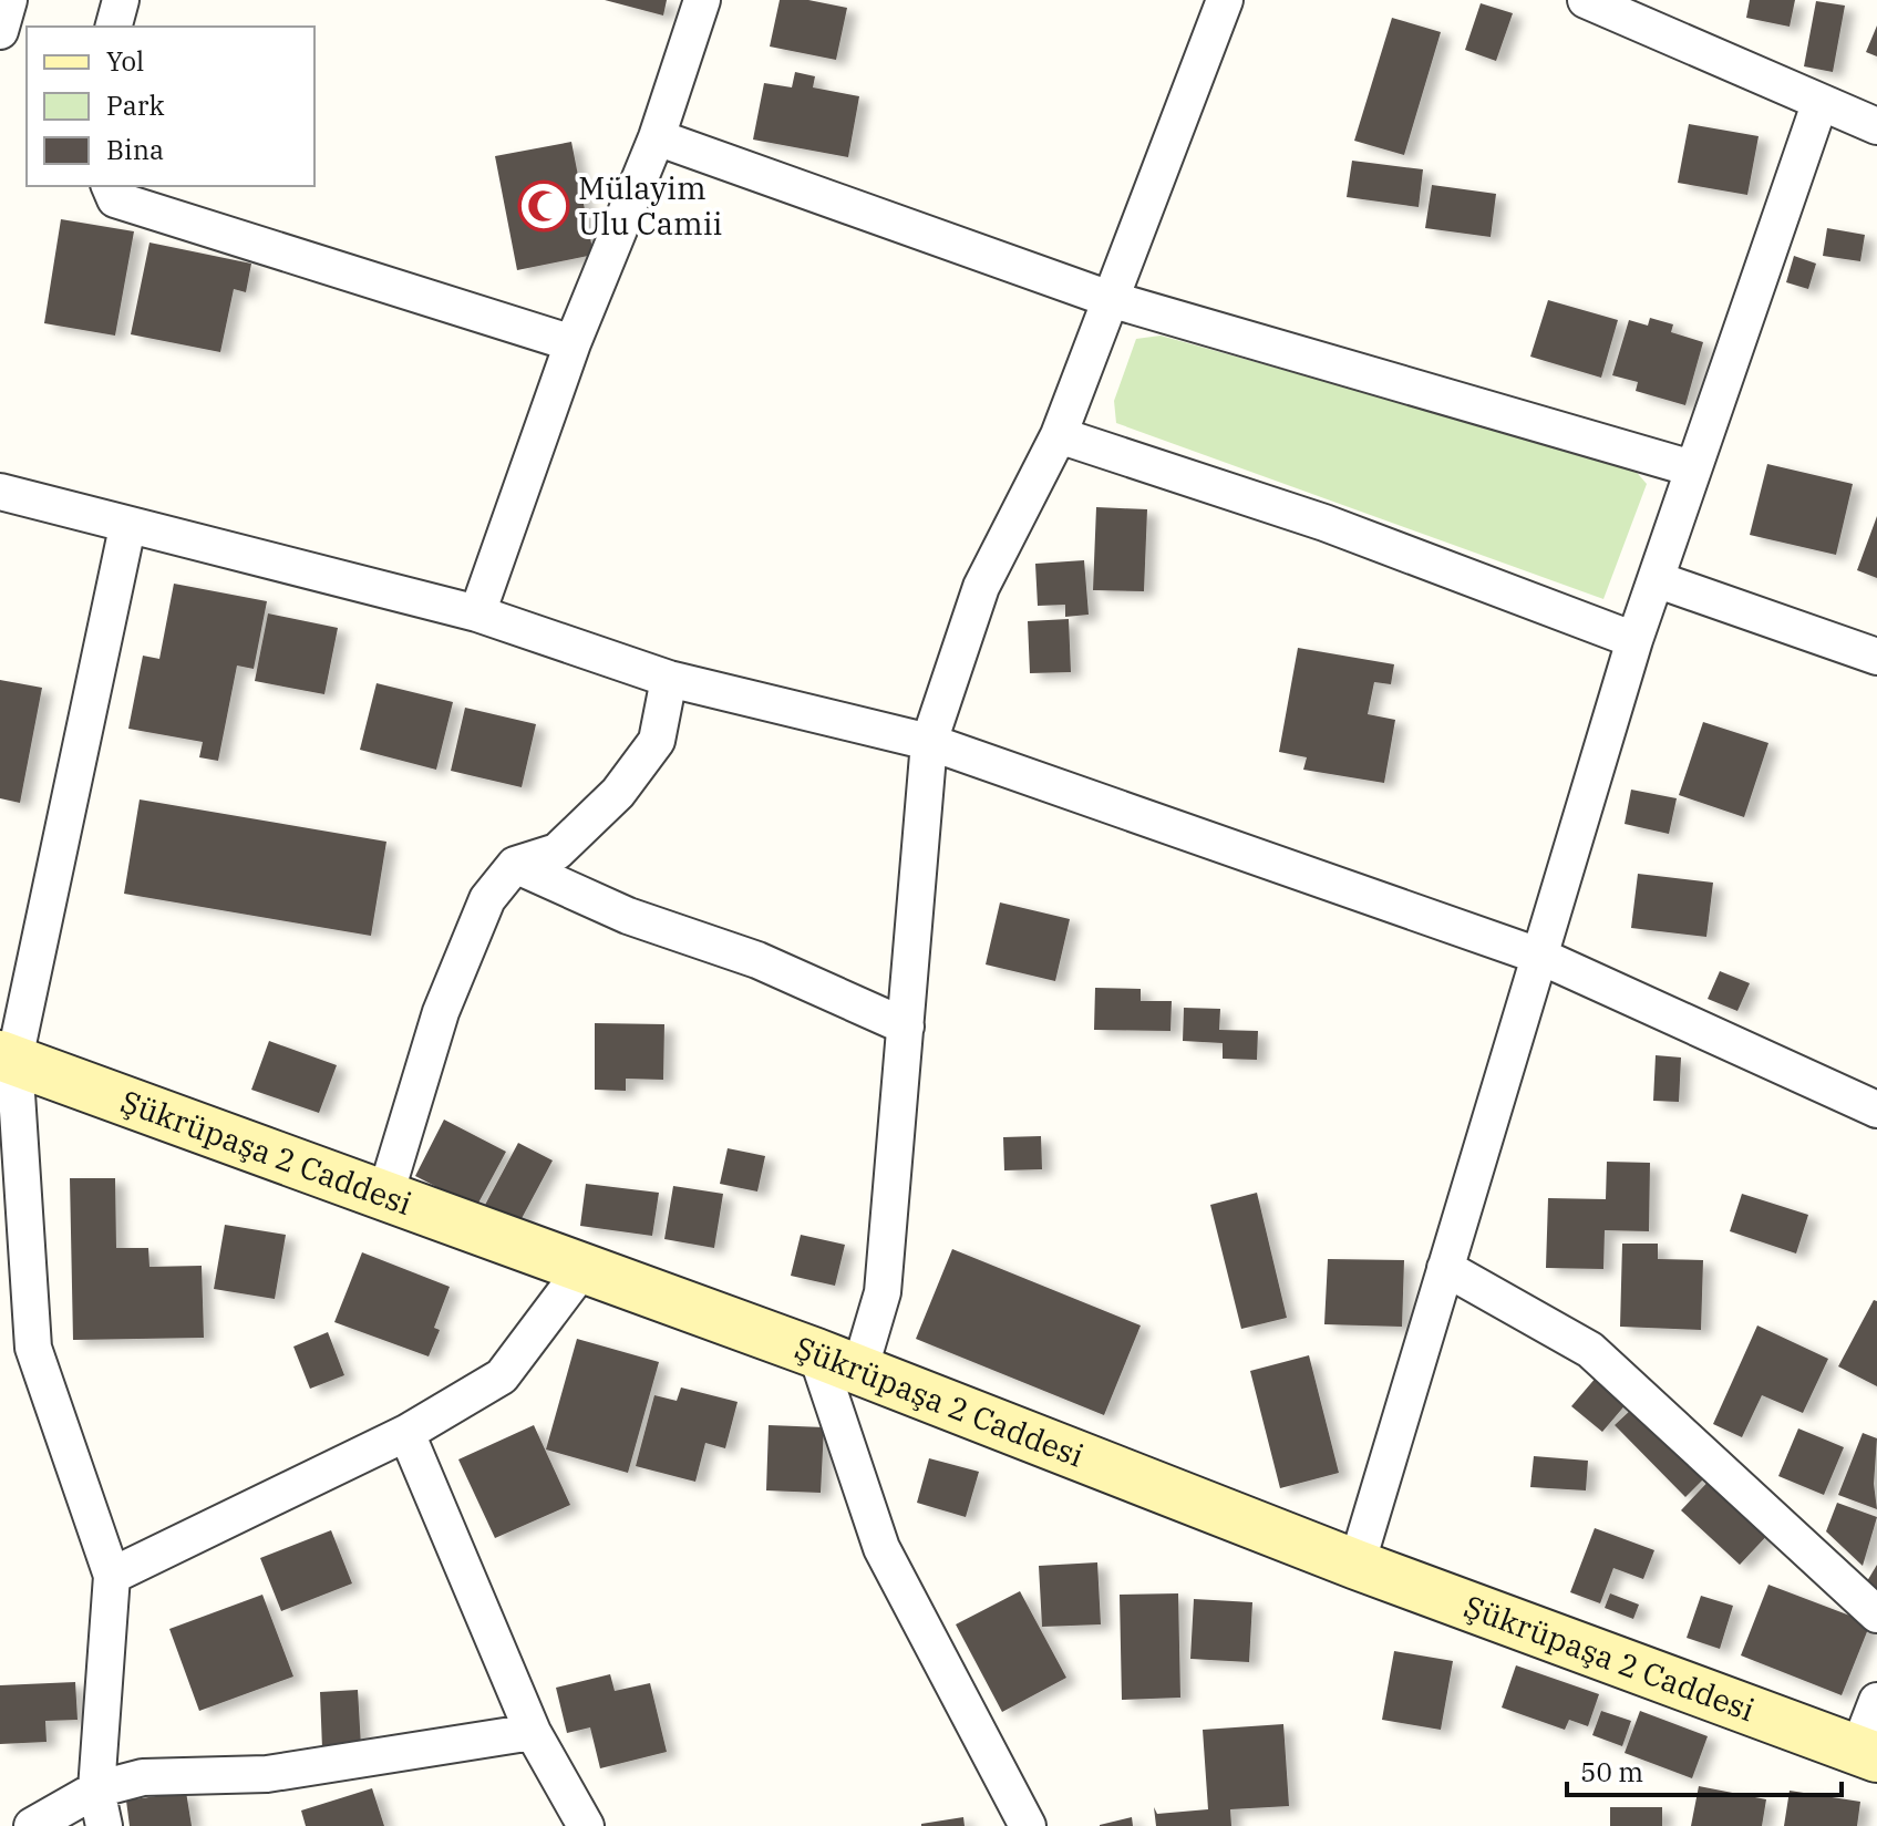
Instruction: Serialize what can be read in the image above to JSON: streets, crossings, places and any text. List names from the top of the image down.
{
  "streets": {
    "main road": ["Şükrüpaşa 2 Caddesi"]
  },
  "places": {
    "mosque": ["Mülayim Ulu Camii"]
  },
  "legend": ["Yol", "Park", "Bina"],
  "scale_bar": "50 m"
}
